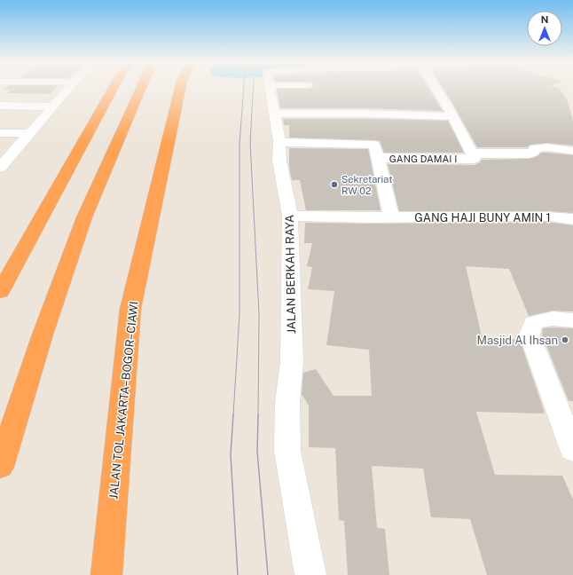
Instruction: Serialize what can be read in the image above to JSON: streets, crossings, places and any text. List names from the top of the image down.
{
  "streets": {
    "highway": ["JALAN TOL JAKARTA–BOGOR–CIAWI"],
    "street": ["GANG DAMAI I", "GANG HAJI BUNY AMIN 1", "JALAN BERKAH RAYA"]
  },
  "crossings": [
    ["GANG DAMAI I", "JALAN BERKAH RAYA"],
    ["GANG HAJI BUNY AMIN 1", "JALAN BERKAH RAYA"]
  ],
  "places": ["Sekretariat RW 02", "Masjid Al Ihsan"],
  "north": "top"
}
